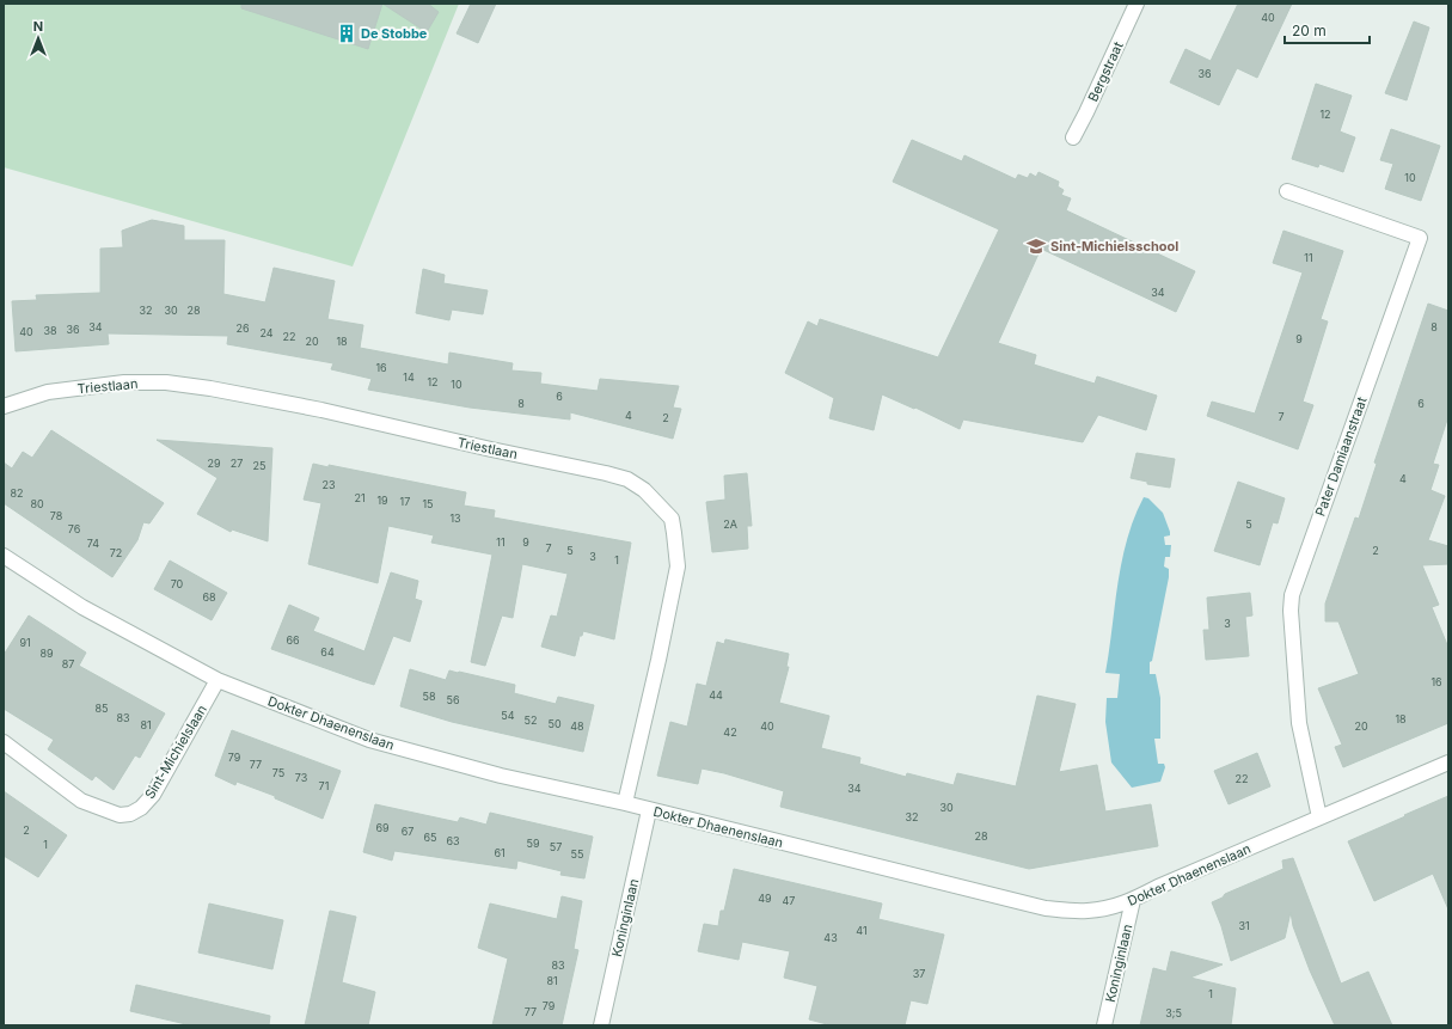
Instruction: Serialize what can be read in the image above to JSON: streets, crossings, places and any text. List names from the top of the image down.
{
  "streets": {
    "street": [
      "Bergstraat",
      "Triestlaan",
      "Pater Damiaanstraat",
      "Dokter Dhaenenslaan",
      "Sint-Michielslaan",
      "Koninginlaan"
    ]
  },
  "crossings": [
    ["Triestlaan", "Dokter Dhaenenslaan"],
    ["Pater Damiaanstraat", "Dokter Dhaenenslaan"],
    ["Dokter Dhaenenslaan", "Sint-Michielslaan"],
    ["Dokter Dhaenenslaan", "Koninginlaan"]
  ],
  "places": {
    "building": ["De Stobbe"],
    "school or university": ["Sint-Michielsschool"]
  },
  "house_numbers": [
    "40",
    "36",
    "12",
    "10",
    "11",
    "34",
    "32",
    "30",
    "28",
    "34",
    "8",
    "26",
    "36",
    "38",
    "40",
    "24",
    "22",
    "9",
    "20",
    "18",
    "16",
    "14",
    "12",
    "10",
    "6",
    "8",
    "6",
    "4",
    "7",
    "2",
    "29",
    "27",
    "25",
    "4",
    "23",
    "82",
    "21",
    "19",
    "17",
    "80",
    "15",
    "78",
    "13",
    "2A",
    "5",
    "76",
    "11",
    "9",
    "74",
    "7",
    "5",
    "2",
    "72",
    "3",
    "1",
    "70",
    "68",
    "3",
    "66",
    "91",
    "64",
    "89",
    "87",
    "16",
    "44",
    "58",
    "56",
    "85",
    "54",
    "83",
    "18",
    "52",
    "50",
    "81",
    "48",
    "40",
    "20",
    "42",
    "79",
    "77",
    "75",
    "73",
    "22",
    "71",
    "34",
    "30",
    "32",
    "69",
    "2",
    "67",
    "28",
    "65",
    "63",
    "59",
    "1",
    "57",
    "61",
    "55",
    "49",
    "47",
    "31",
    "41",
    "43",
    "83",
    "37",
    "81",
    "1",
    "79",
    "77",
    "3;5"
  ],
  "scale_bar": "20 m",
  "north": "top"
}
